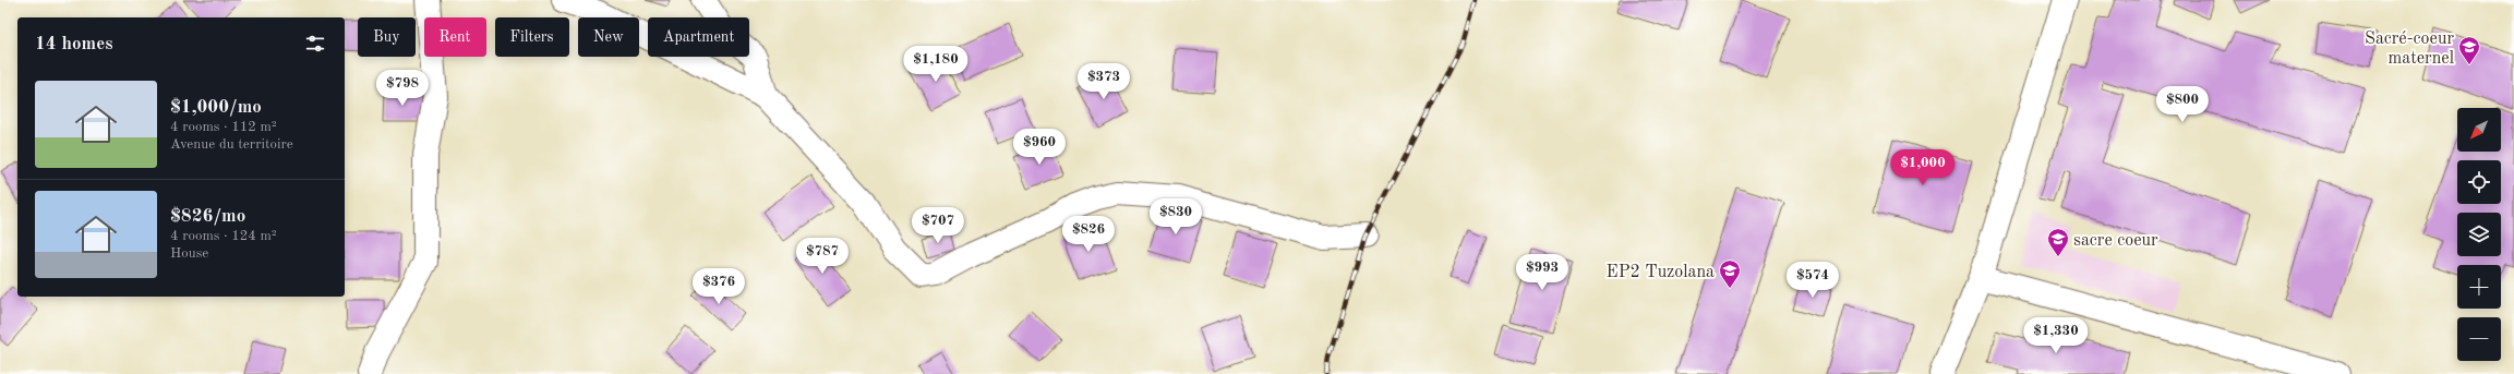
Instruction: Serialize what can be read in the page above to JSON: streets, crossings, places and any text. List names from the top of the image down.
{
  "places": {
    "school or university": ["Sacré-coeur maternel", "sacre coeur", "EP2 Tuzolana"]
  },
  "north": "bottom left",
  "page": {
    "chip": [
      "Buy",
      "Rent",
      "Filters",
      "New",
      "Apartment"
    ],
    "heading": "14 homes",
    "price": [
      "$1,180",
      "$373",
      "$798",
      "$800",
      "$960",
      "$1,000",
      "$830",
      "$707",
      "$826",
      "$787",
      "$993",
      "$574",
      "$376",
      "$1,330"
    ],
    "list": [
      {
        "name": "$1,000/mo",
        "note": "4 rooms · 112 m² · Avenue du territoire"
      },
      {
        "name": "$826/mo",
        "note": "4 rooms · 124 m² · House"
      }
    ],
    "map_buttons": ["+", "−"]
  }
}
